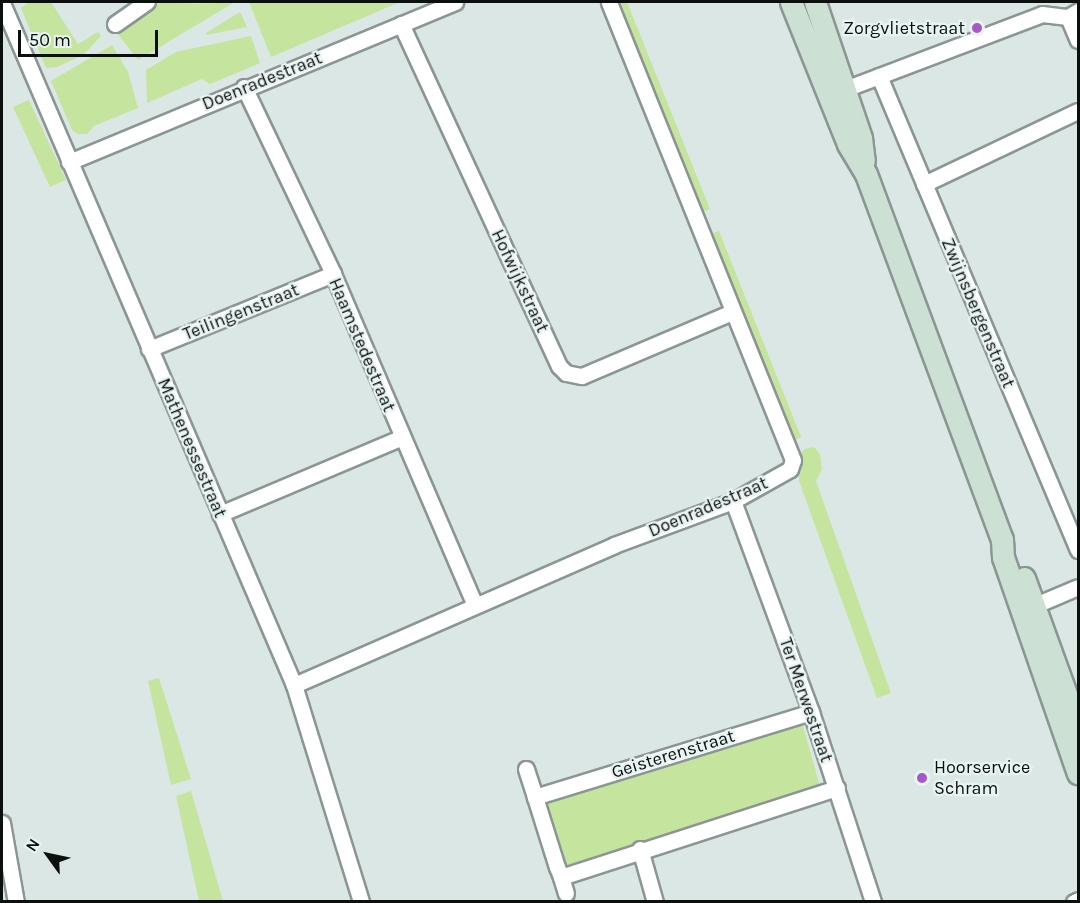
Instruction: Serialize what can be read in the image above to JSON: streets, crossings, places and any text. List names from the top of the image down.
{
  "streets": {
    "street": [
      "Doenradestraat",
      "Hofwijkstraat",
      "Teilingenstraat",
      "Zwijnsbergenstraat",
      "Haamstedestraat",
      "Mathenessestraat",
      "Ter Merwestraat",
      "Geisterenstraat"
    ]
  },
  "crossings": [
    ["Doenradestraat", "Hofwijkstraat"],
    ["Doenradestraat", "Haamstedestraat"],
    ["Doenradestraat", "Mathenessestraat"],
    ["Doenradestraat", "Ter Merwestraat"],
    ["Teilingenstraat", "Haamstedestraat"],
    ["Teilingenstraat", "Mathenessestraat"],
    ["Ter Merwestraat", "Geisterenstraat"]
  ],
  "places": ["Zorgvlietstraat", "Hoorservice Schram"],
  "scale_bar": "50 m",
  "north": "top left"
}
